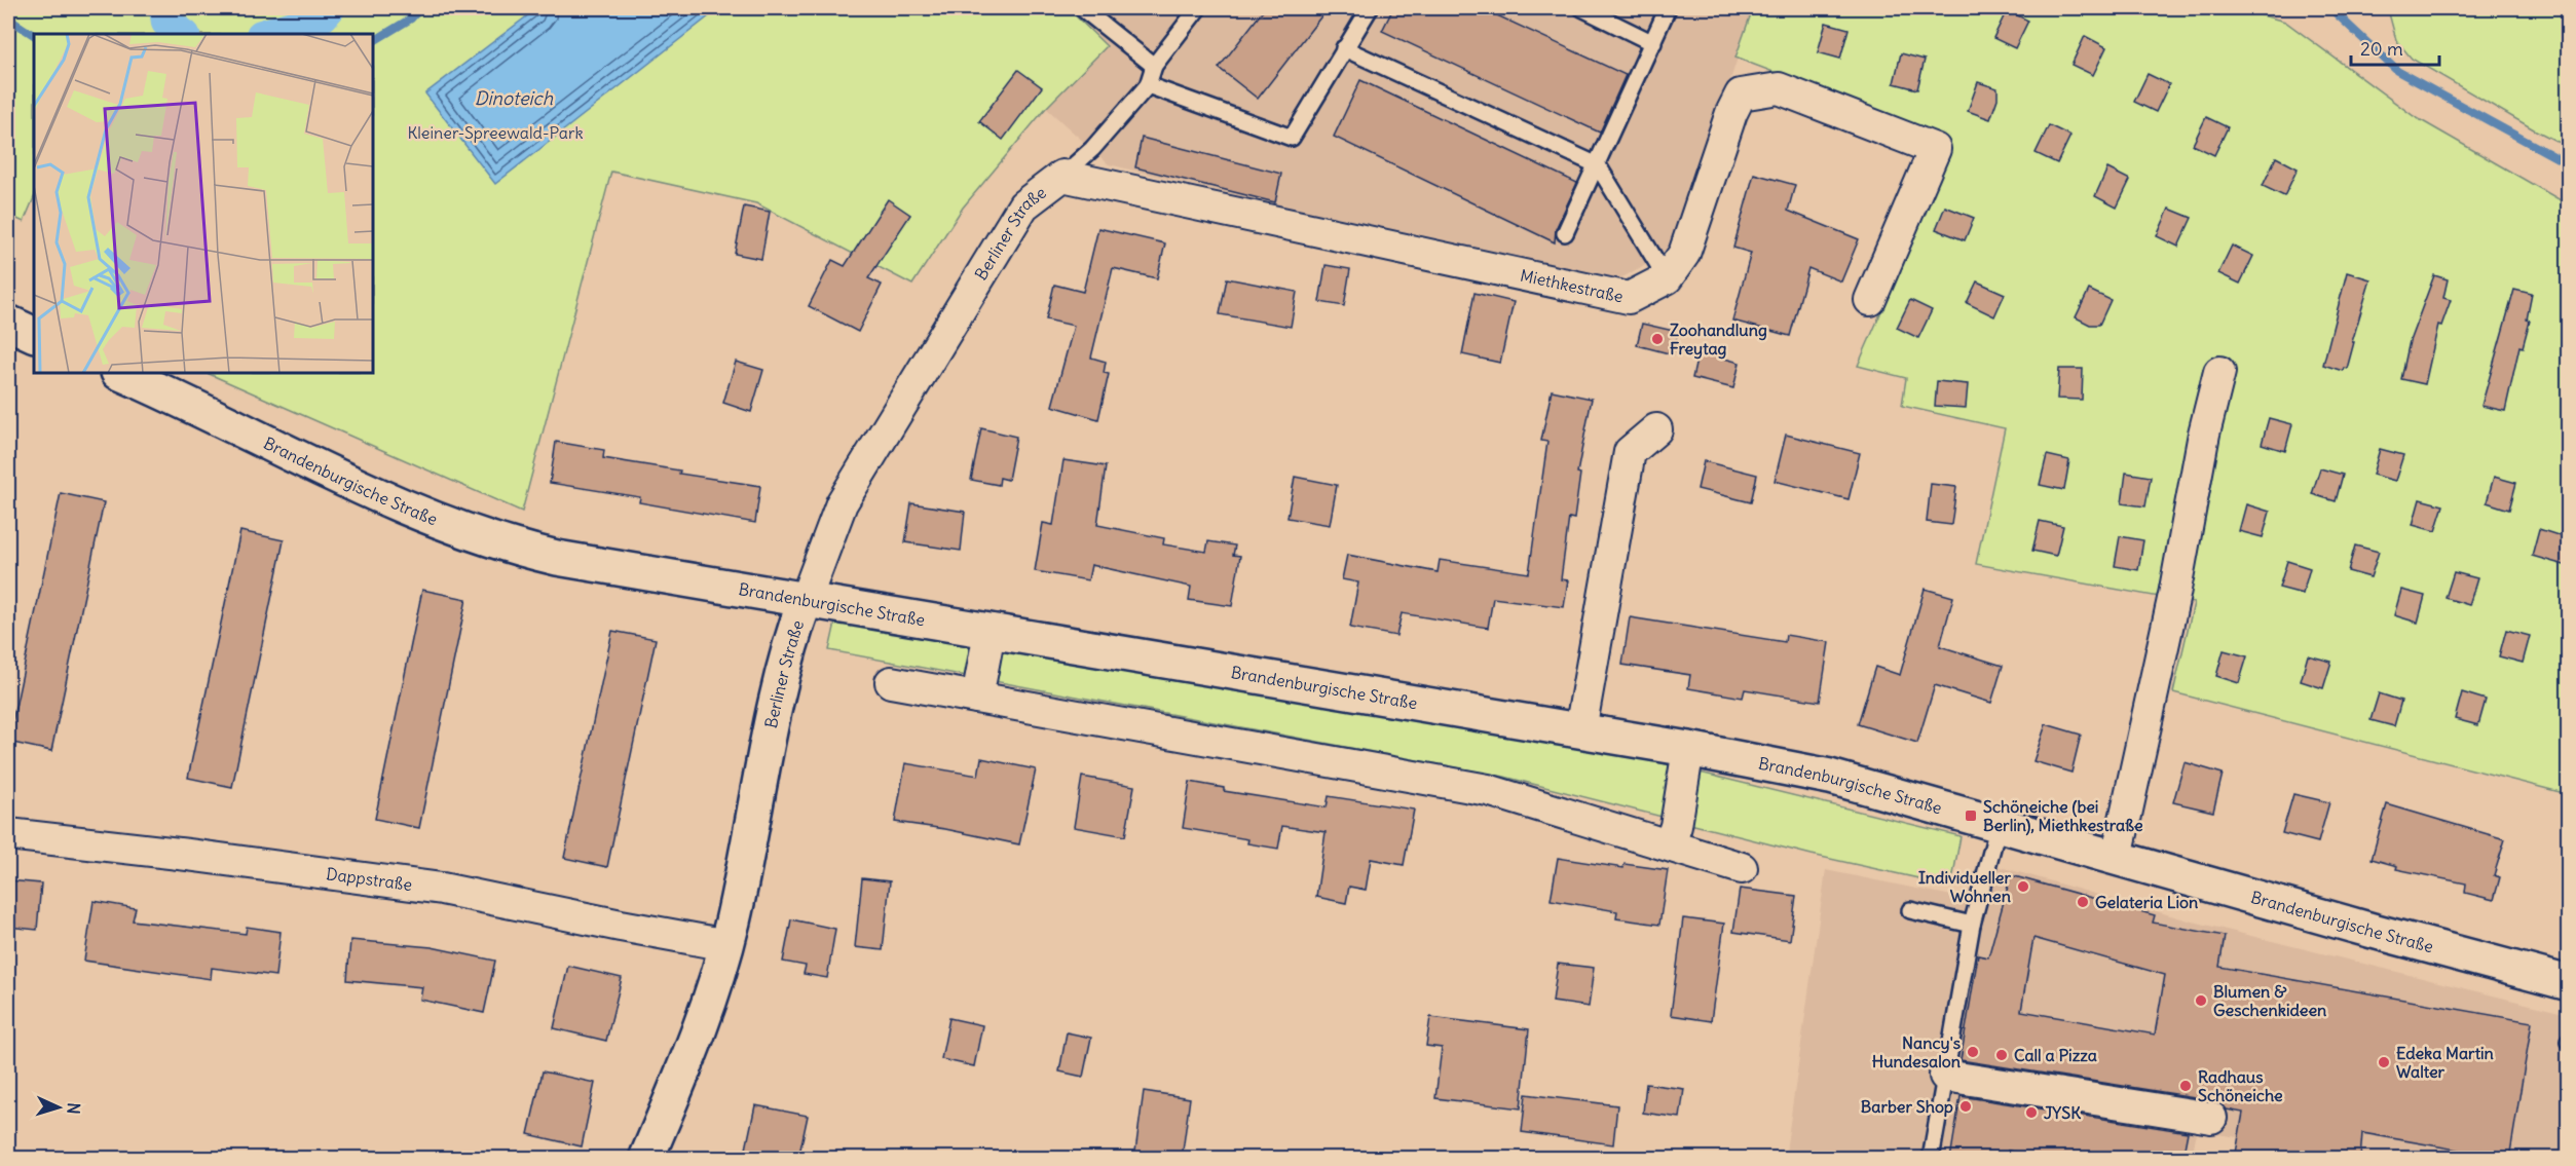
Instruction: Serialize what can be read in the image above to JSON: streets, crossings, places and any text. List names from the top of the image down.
{
  "streets": {
    "street": [
      "Berliner Straße",
      "Miethkestraße",
      "Brandenburgische Straße",
      "Dappstraße"
    ]
  },
  "crossings": [
    ["Berliner Straße", "Miethkestraße"],
    ["Berliner Straße", "Brandenburgische Straße"],
    ["Berliner Straße", "Dappstraße"]
  ],
  "water": ["Dinoteich"],
  "parks": ["Kleiner-Spreewald-Park"],
  "places": {
    "other": [
      "Zoohandlung Freytag",
      "Individueller Wohnen",
      "Gelateria Lion",
      "Blumen & Geschenkideen",
      "Nancy's Hundesalon",
      "Call a Pizza",
      "Edeka Martin Walter",
      "Radhaus Schöneiche",
      "Barber Shop",
      "JYSK"
    ],
    "transit": ["Schöneiche (bei Berlin), Miethkestraße"]
  },
  "scale_bar": "20 m",
  "north": "right"
}
